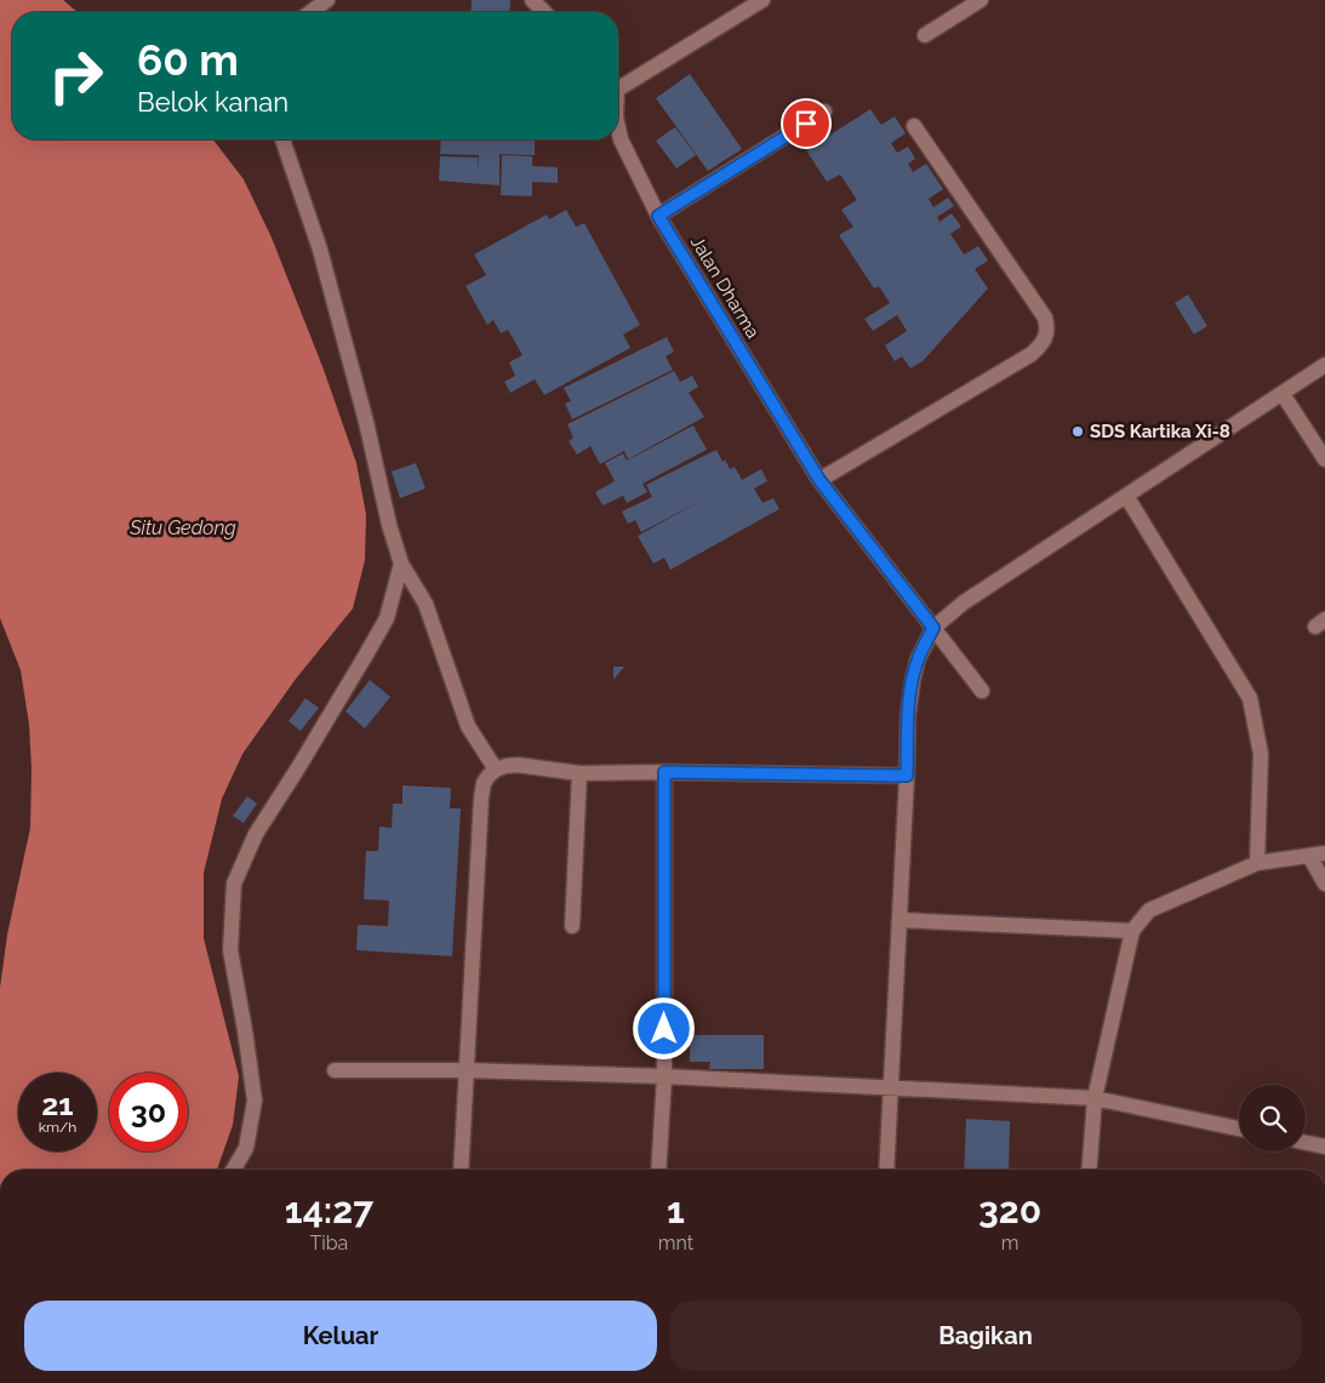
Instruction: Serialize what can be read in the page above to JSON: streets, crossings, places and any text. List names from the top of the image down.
{
  "streets": {
    "street": ["Jalan Dharma"]
  },
  "water": ["Situ Gedong"],
  "places": ["SDS Kartika Xi-8"],
  "page": {
    "turn": ["60 m", "Belok kanan"],
    "speed": "21 km/h",
    "limit": "30",
    "eta": [
      "14:27",
      "Tiba",
      "1",
      "mnt",
      "320",
      "m"
    ],
    "buttons": ["Keluar", "Bagikan"]
  }
}
